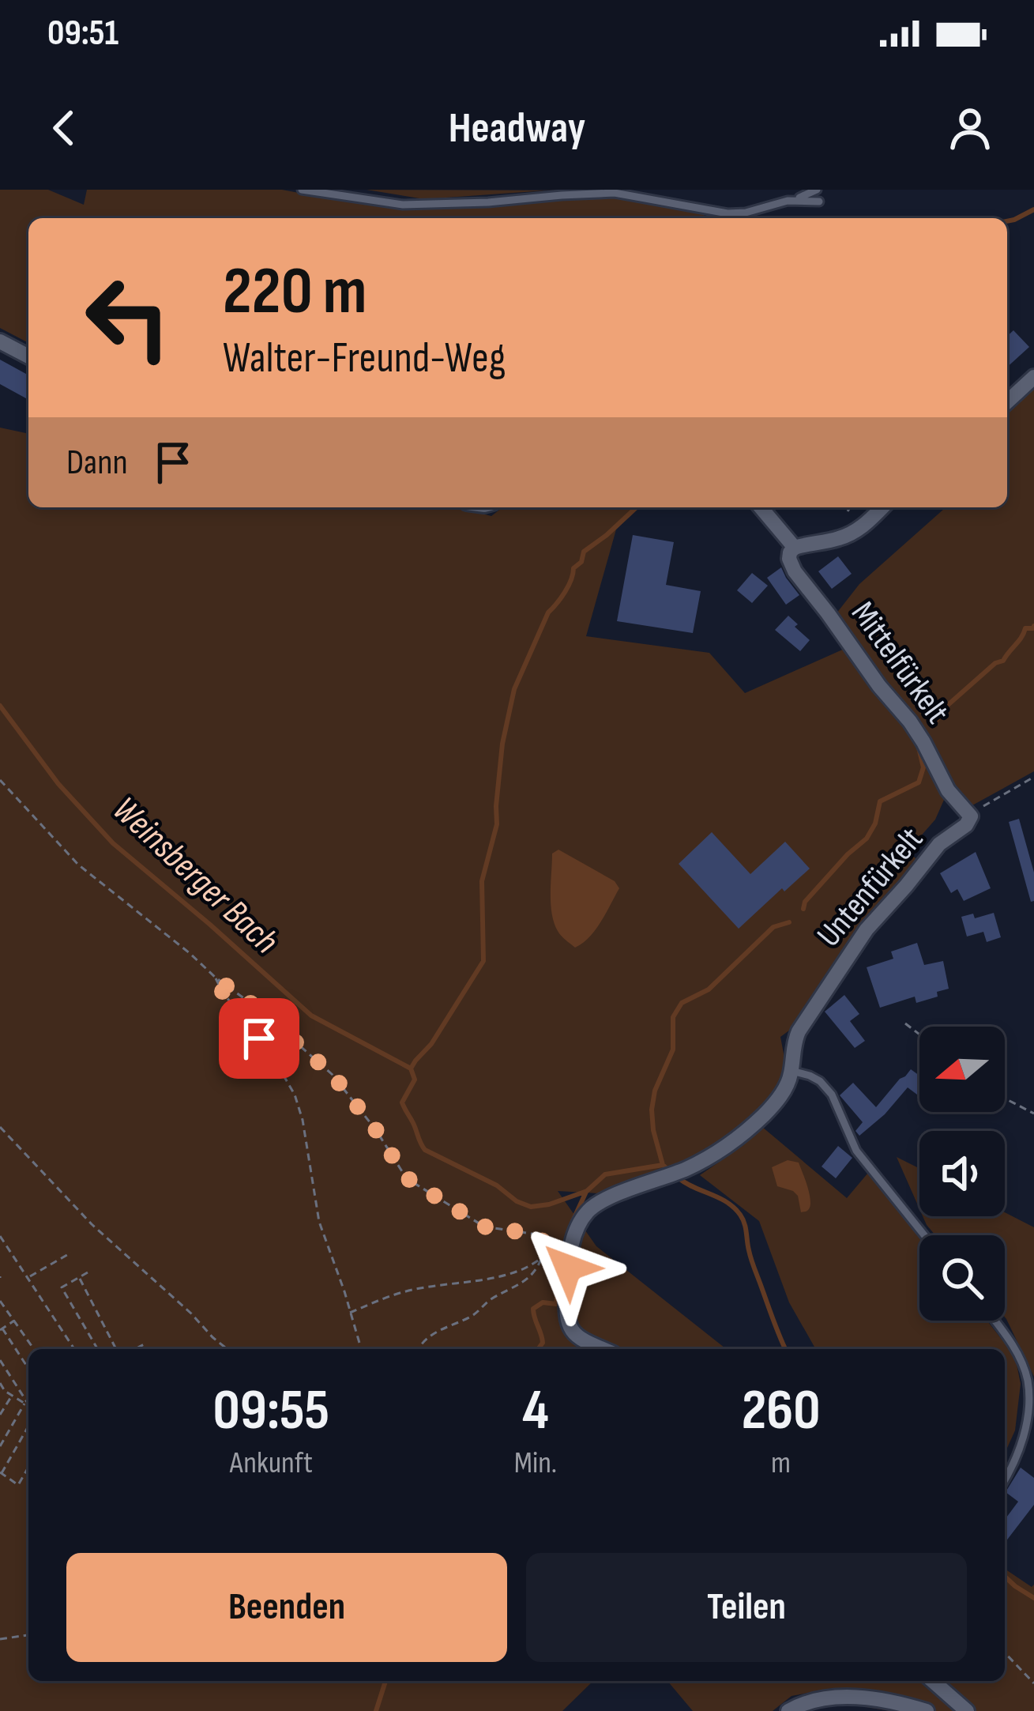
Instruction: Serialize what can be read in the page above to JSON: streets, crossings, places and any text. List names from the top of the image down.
{
  "streets": {
    "street": ["Mittelfürkelt", "Untenfürkelt"]
  },
  "crossings": [
    ["Mittelfürkelt", "Untenfürkelt"]
  ],
  "water": ["Weinsberger Bach"],
  "north": "left",
  "page": {
    "status": "09:51",
    "header": "Headway",
    "turn": ["220 m", "Walter-Freund-Weg"],
    "then": "Dann",
    "eta": [
      "09:55",
      "Ankunft",
      "4",
      "Min.",
      "260",
      "m"
    ],
    "buttons": ["Beenden", "Teilen"]
  }
}
